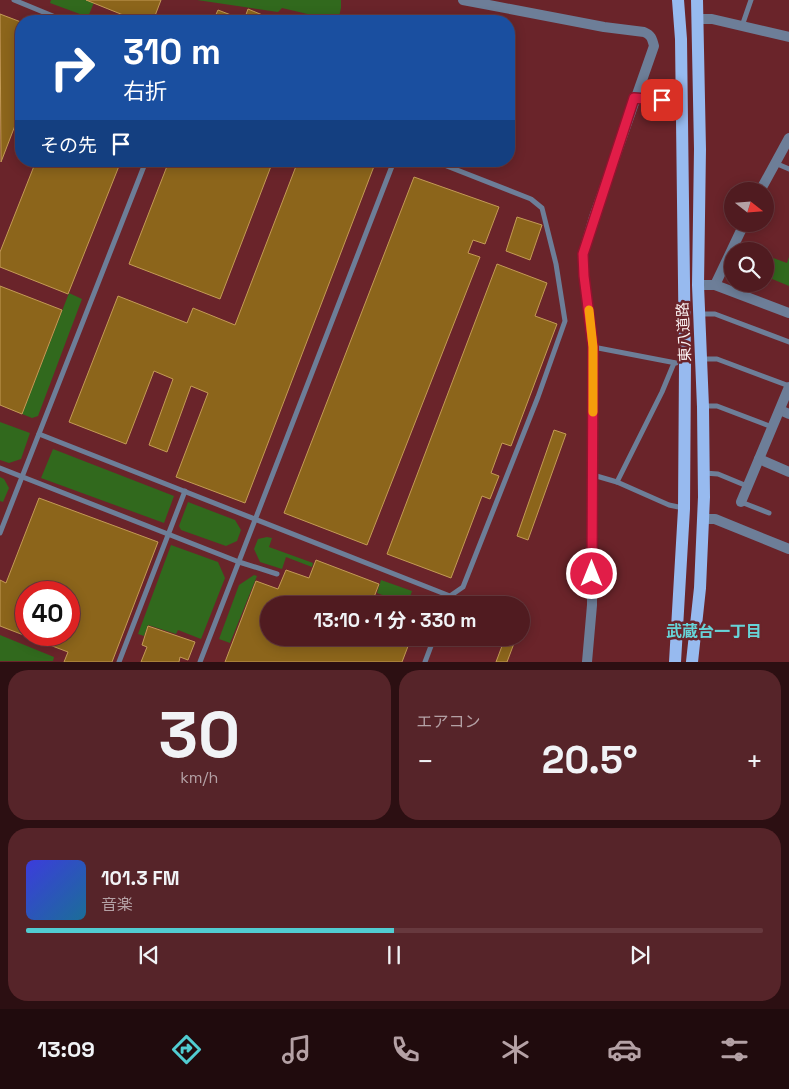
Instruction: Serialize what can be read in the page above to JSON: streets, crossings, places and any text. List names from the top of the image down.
{
  "streets": {
    "main road": ["東八道路"]
  },
  "districts": ["武蔵台一丁目"],
  "north": "right",
  "page": {
    "turn": ["310 m", "右折"],
    "then": "その先",
    "limit": "40",
    "trip": "13:10 · 1 分 · 330 m",
    "tile": [
      ["30", "km/h"],
      "エアコン"
    ],
    "heat": ["−", "20.5°", "+"],
    "song": ["101.3 FM", "音楽"],
    "tabs": "13:09"
  }
}
